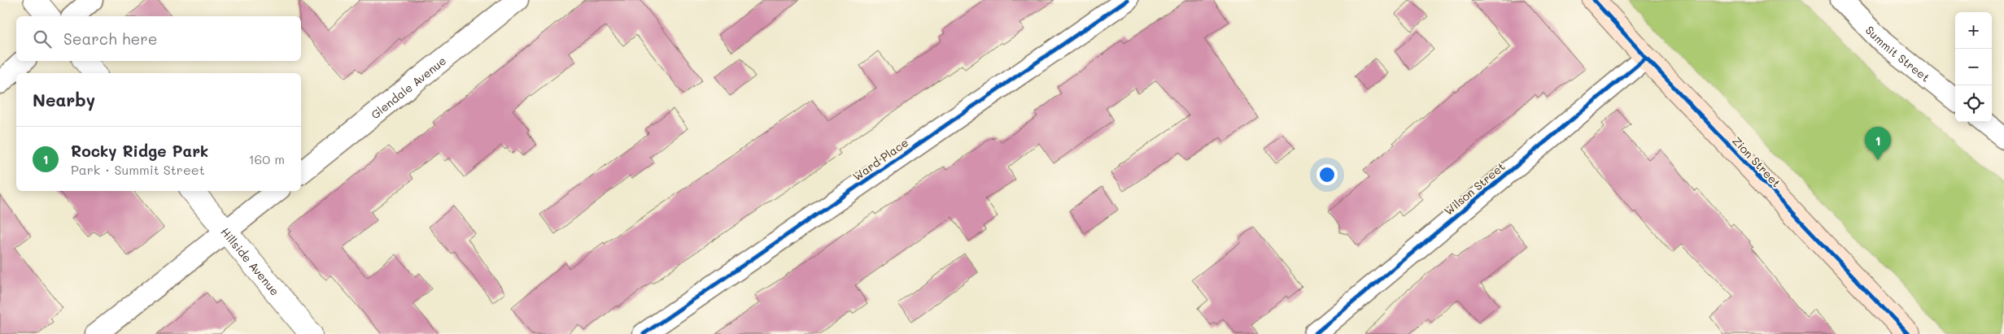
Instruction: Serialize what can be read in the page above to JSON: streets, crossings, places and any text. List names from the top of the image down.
{
  "streets": {
    "main road": ["Zion Street"],
    "street": [
      "Summit Street",
      "Glendale Avenue",
      "Ward Place",
      "Wilson Street",
      "Hillside Avenue"
    ]
  },
  "crossings": [
    ["Zion Street", "Wilson Street"]
  ],
  "page": {
    "map_buttons": ["+", "−"],
    "search": "Search here",
    "heading": "Nearby",
    "list": [
      {
        "mark": "1",
        "name": "Rocky Ridge Park",
        "note": "Park · Summit Street",
        "value": "160 m"
      }
    ],
    "pins": "1"
  }
}
